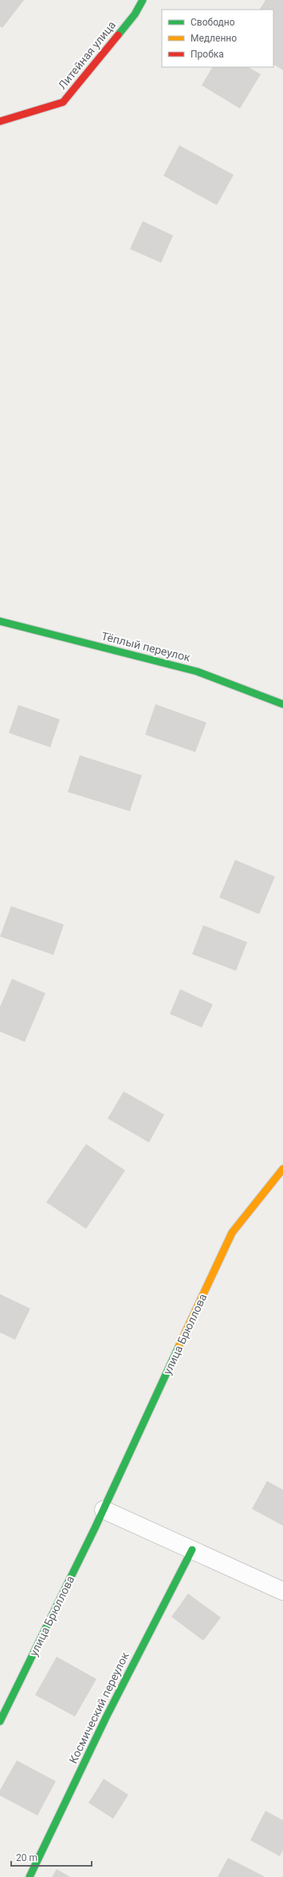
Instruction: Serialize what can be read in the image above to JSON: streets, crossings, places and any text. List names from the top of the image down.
{
  "streets": {
    "street": [
      "Литейная улица",
      "Тёплый переулок",
      "улица Брюллова",
      "Космический переулок"
    ]
  },
  "legend": ["Свободно", "Медленно", "Пробка"],
  "scale_bar": "20 m"
}
